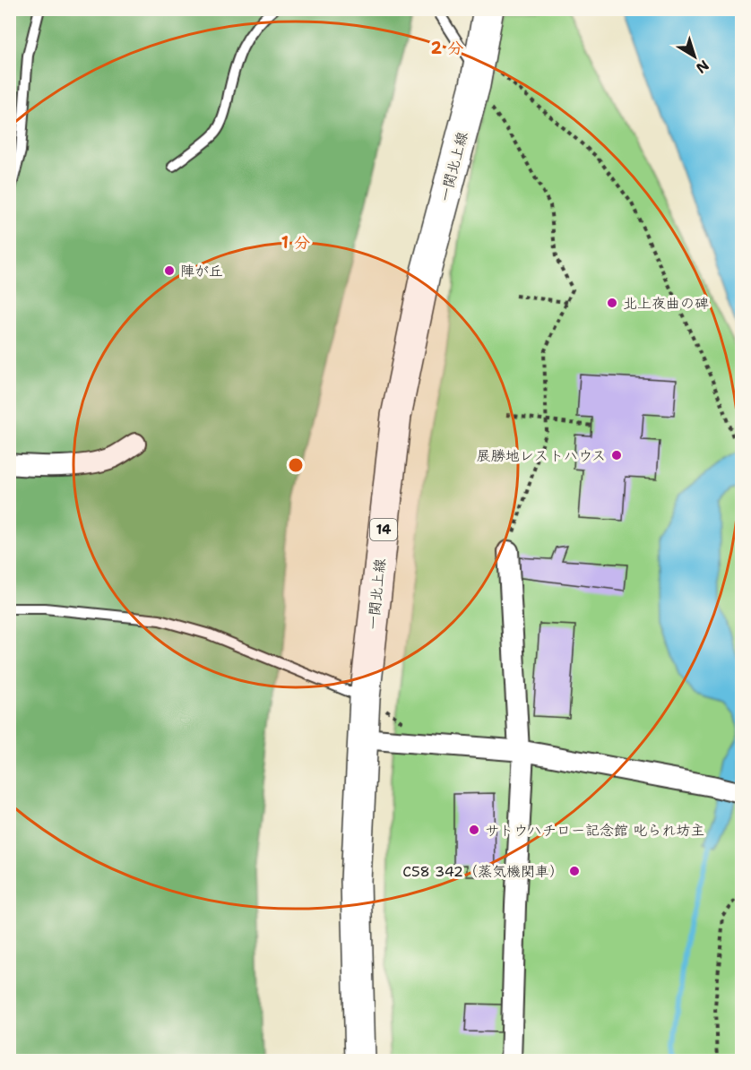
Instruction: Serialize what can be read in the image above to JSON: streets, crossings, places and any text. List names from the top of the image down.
{
  "streets": {
    "main road": ["一関北上線", "14"]
  },
  "places": [
    "陣が丘",
    "北上夜曲の碑",
    "展勝地レストハウス",
    "サトウハチロー記念館 叱られ坊主",
    "C58 342（蒸気機関車）"
  ],
  "north": "bottom right",
  "rings": ["2 分", "1 分"]
}
